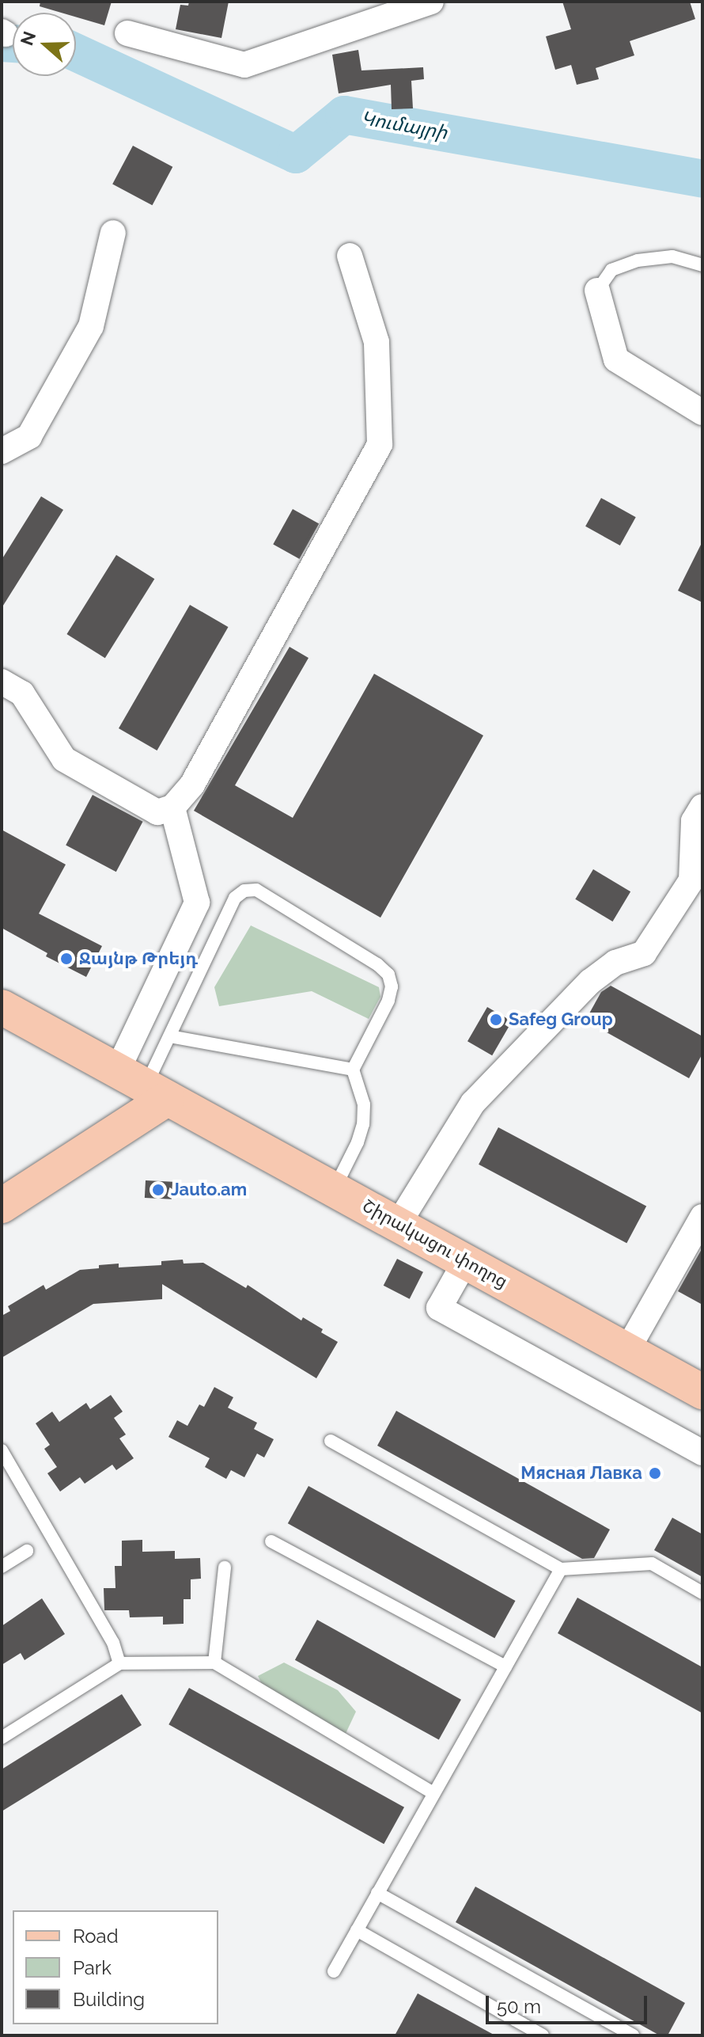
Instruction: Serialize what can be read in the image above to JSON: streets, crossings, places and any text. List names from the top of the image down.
{
  "streets": {
    "main road": ["Շիրակացու փողոց"]
  },
  "water": ["Կումայրի"],
  "places": [
    "Ջայնթ Թրեյդ",
    "Safeg Group",
    "Jauto.am",
    "Мясная Лавка"
  ],
  "legend": ["Road", "Park", "Building"],
  "scale_bar": "50 m",
  "north": "left"
}
